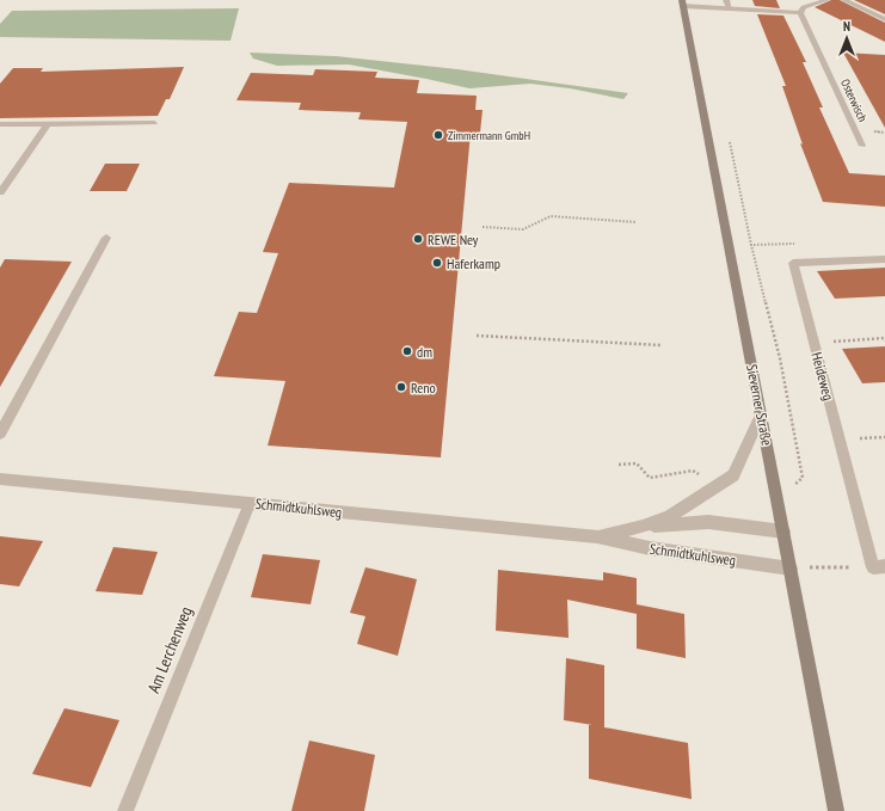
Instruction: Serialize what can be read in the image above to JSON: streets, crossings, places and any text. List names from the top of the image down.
{
  "streets": {
    "main road": ["Sieverner Straße"],
    "street": [
      "Osterwisch",
      "Heideweg",
      "Schmidtkuhlsweg",
      "Am Lerchenweg"
    ]
  },
  "crossings": [
    ["Sieverner Straße", "Schmidtkuhlsweg"],
    ["Schmidtkuhlsweg", "Am Lerchenweg"]
  ],
  "places": [
    "Zimmermann GmbH",
    "REWE Ney",
    "Haferkamp",
    "dm",
    "Reno"
  ],
  "north": "top"
}
